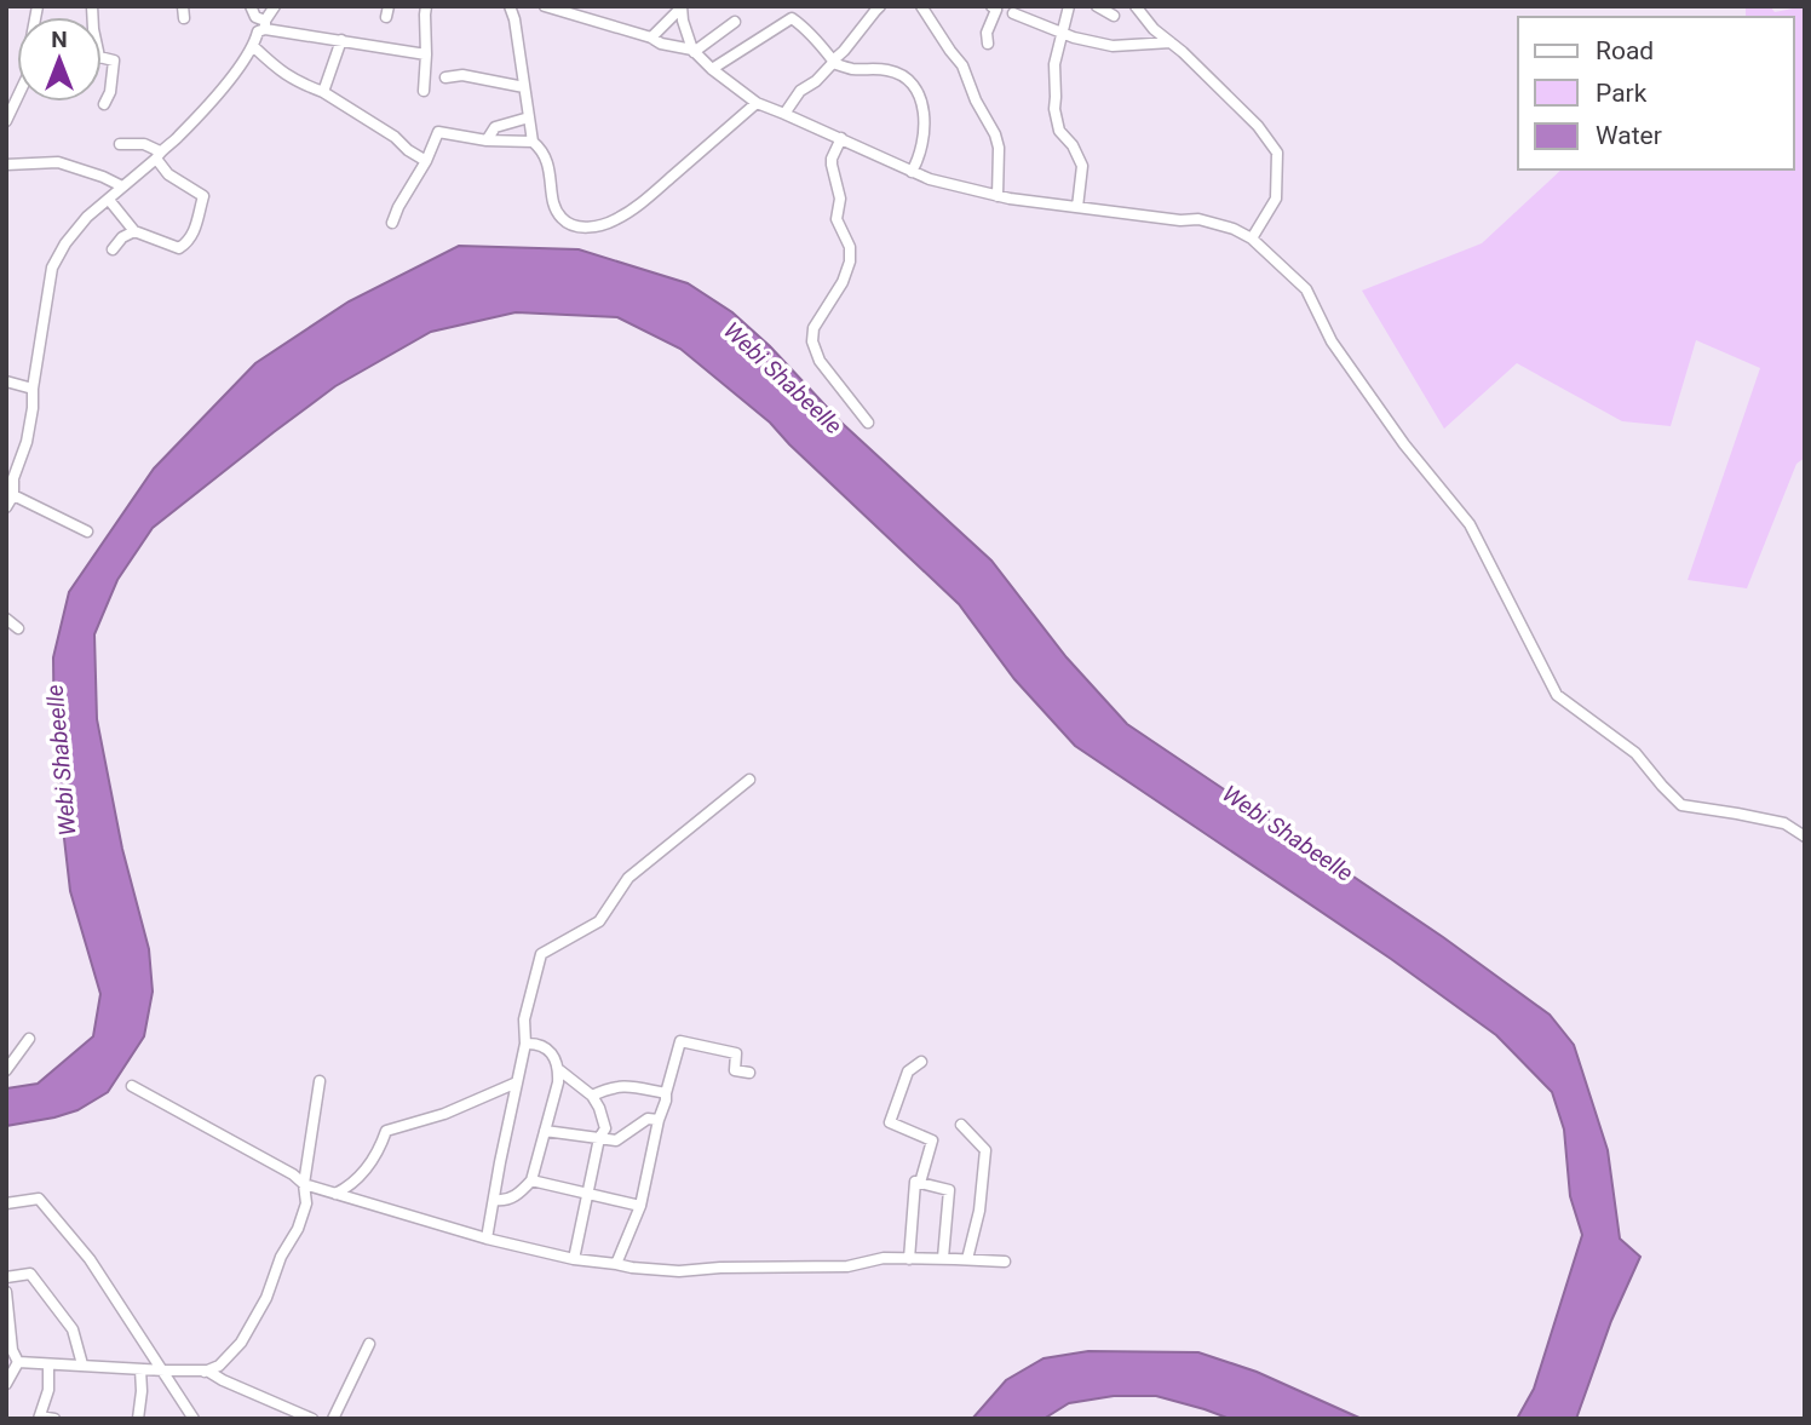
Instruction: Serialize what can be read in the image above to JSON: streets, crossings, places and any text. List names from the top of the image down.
{
  "water": ["Webi Shabeelle"],
  "legend": ["Road", "Park", "Water"],
  "north": "top"
}
